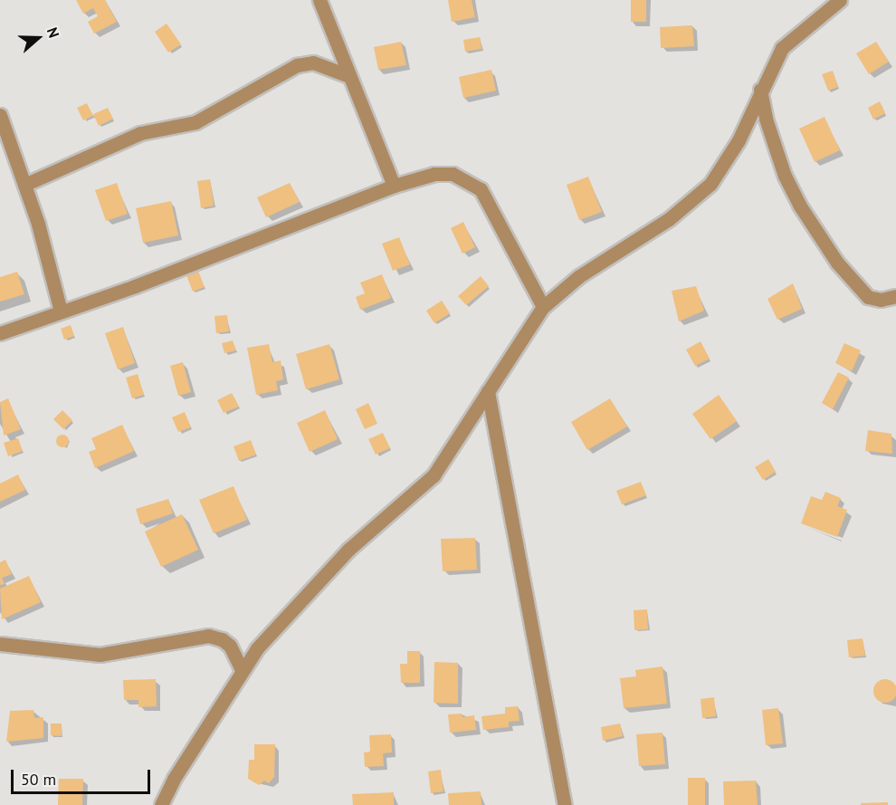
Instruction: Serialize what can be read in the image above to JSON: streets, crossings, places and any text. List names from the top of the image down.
{
  "scale_bar": "50 m",
  "north": "right"
}
